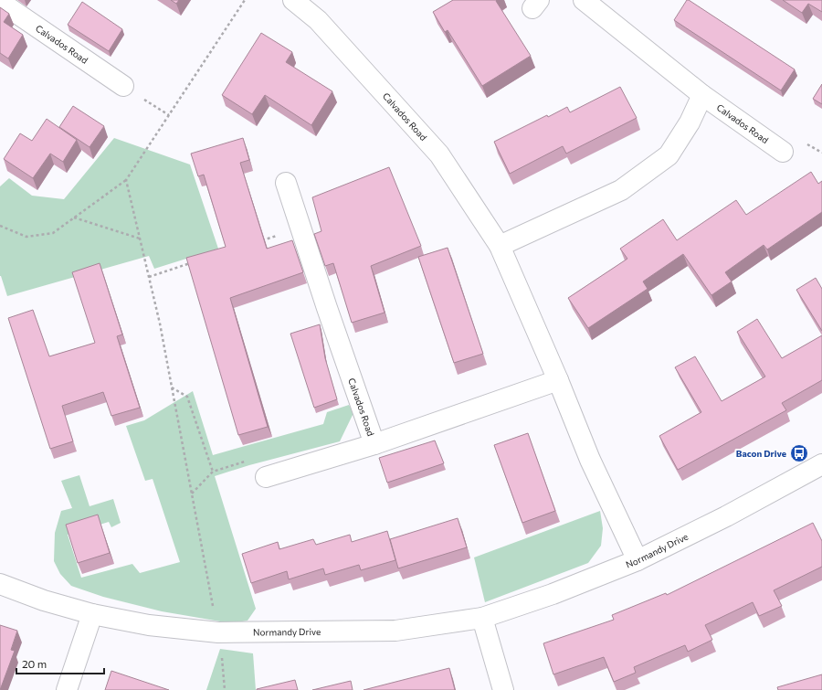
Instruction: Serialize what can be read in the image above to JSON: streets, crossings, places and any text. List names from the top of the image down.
{
  "streets": {
    "street": ["Calvados Road", "Normandy Drive"]
  },
  "crossings": [
    ["Calvados Road", "Normandy Drive"]
  ],
  "places": {
    "bus stop": ["Bacon Drive"]
  },
  "scale_bar": "20 m"
}
